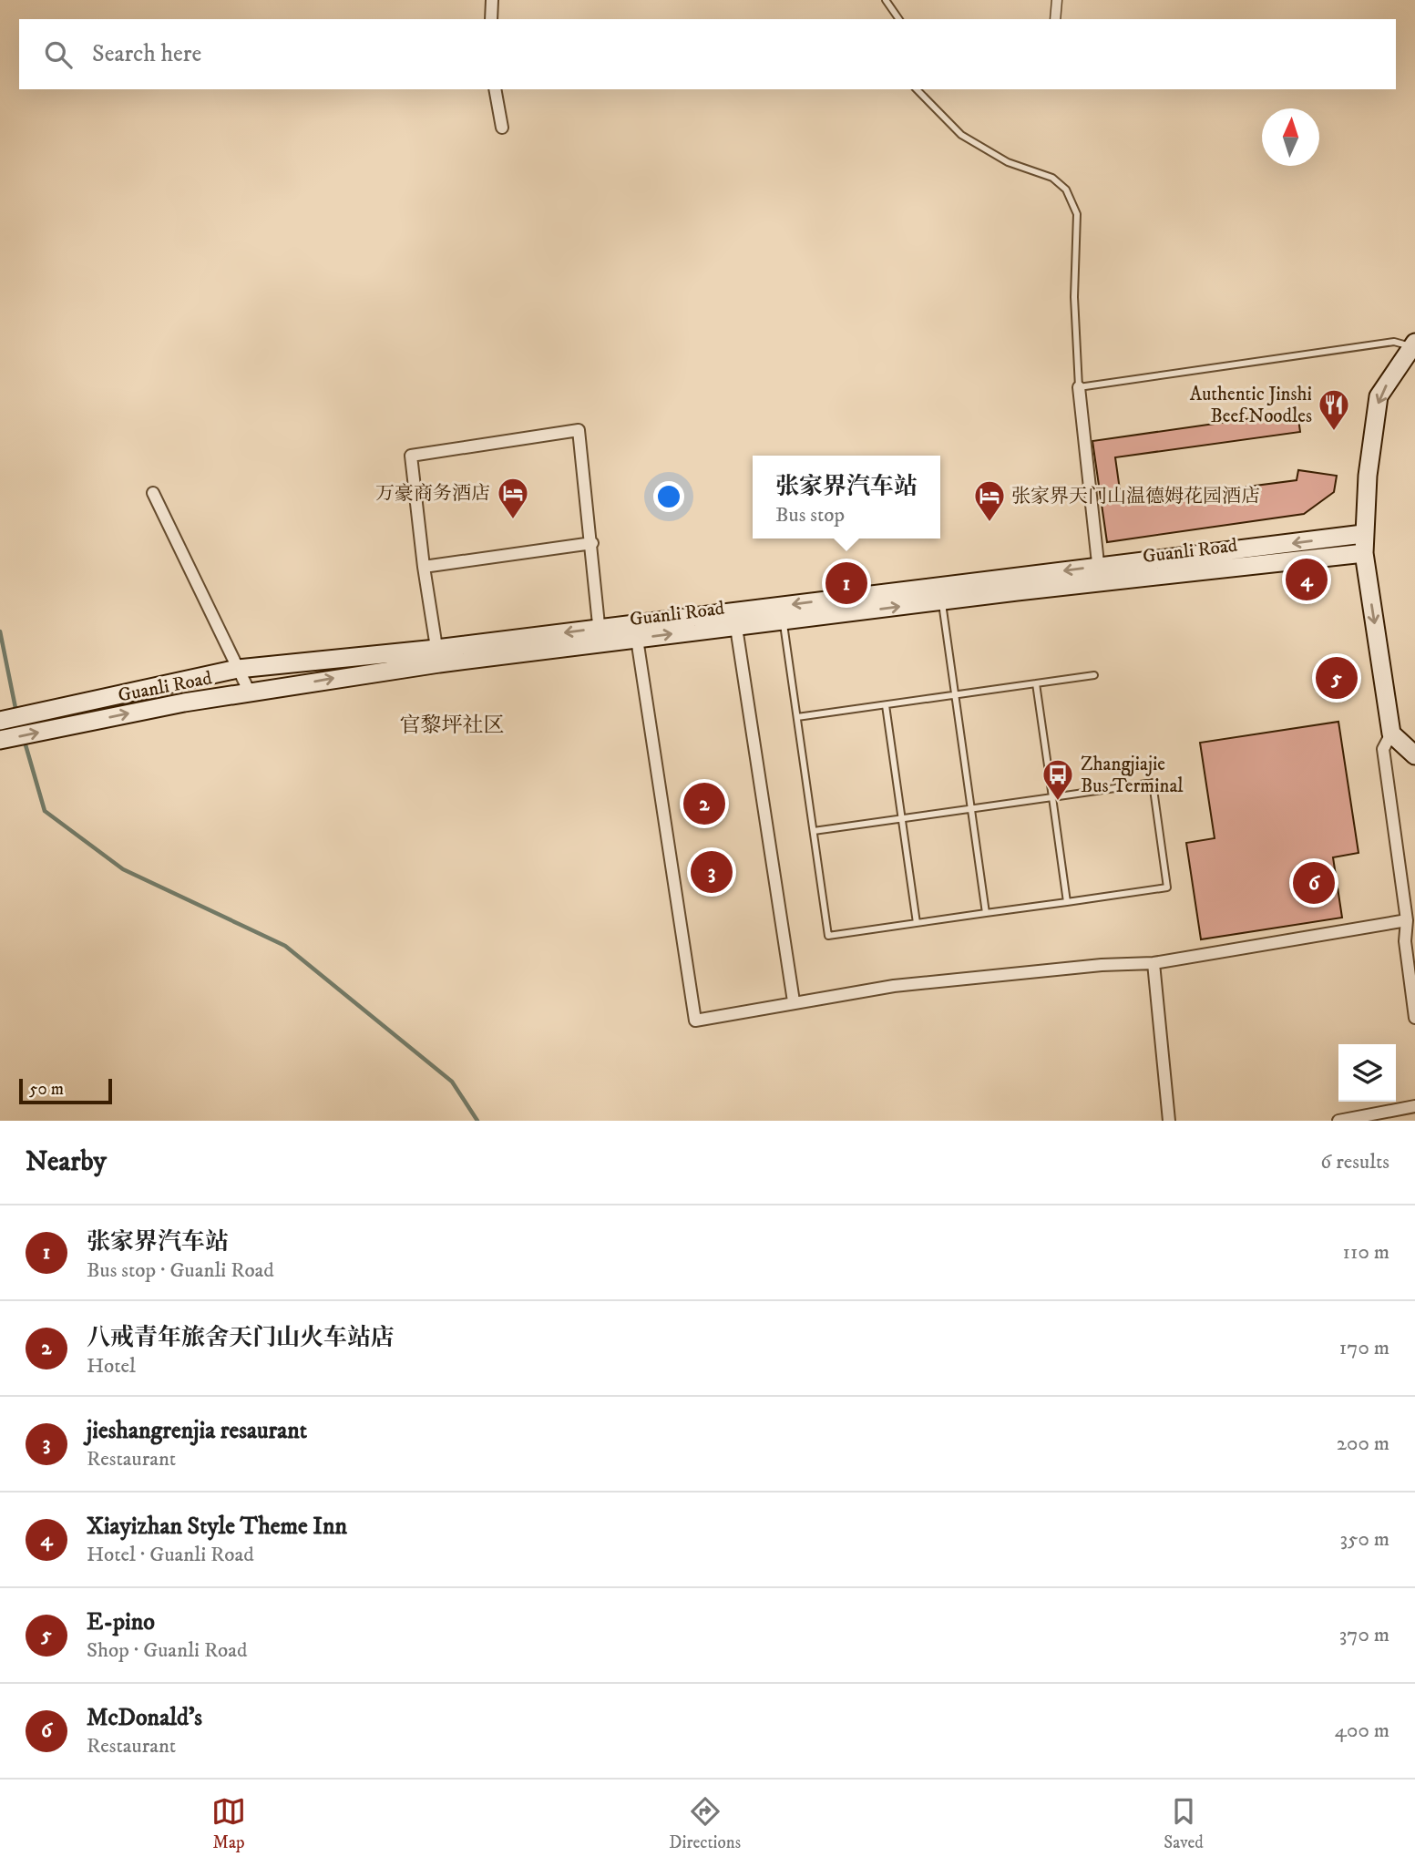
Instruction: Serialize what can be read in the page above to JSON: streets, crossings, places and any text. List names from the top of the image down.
{
  "streets": {
    "main road": ["Guanli Road"]
  },
  "districts": ["官黎坪社区"],
  "places": {
    "restaurant": ["Authentic Jinshi Beef Noodles"],
    "hotel": ["万豪商务酒店", "张家界天门山温德姆花园酒店"],
    "bus stop": ["Zhangjiajie Bus Terminal"]
  },
  "scale_bar": "50 m",
  "north": "top",
  "page": {
    "search": "Search here",
    "popup": ["张家界汽车站", "Bus stop"],
    "pins": [
      "4",
      "1",
      "5",
      "2",
      "3",
      "6"
    ],
    "scale": "50 m",
    "heading": ["Nearby", "6 results"],
    "list": [
      {
        "mark": "1",
        "name": "张家界汽车站",
        "note": "Bus stop · Guanli Road",
        "value": "110 m"
      },
      {
        "mark": "2",
        "name": "八戒青年旅舍天门山火车站店",
        "note": "Hotel",
        "value": "170 m"
      },
      {
        "mark": "3",
        "name": "jieshangrenjia resaurant",
        "note": "Restaurant",
        "value": "200 m"
      },
      {
        "mark": "4",
        "name": "Xiayizhan Style Theme Inn",
        "note": "Hotel · Guanli Road",
        "value": "350 m"
      },
      {
        "mark": "5",
        "name": "E-pino",
        "note": "Shop · Guanli Road",
        "value": "370 m"
      },
      {
        "mark": "6",
        "name": "McDonald's",
        "note": "Restaurant",
        "value": "400 m"
      }
    ],
    "nav": ["Map", "Directions", "Saved"]
  }
}
